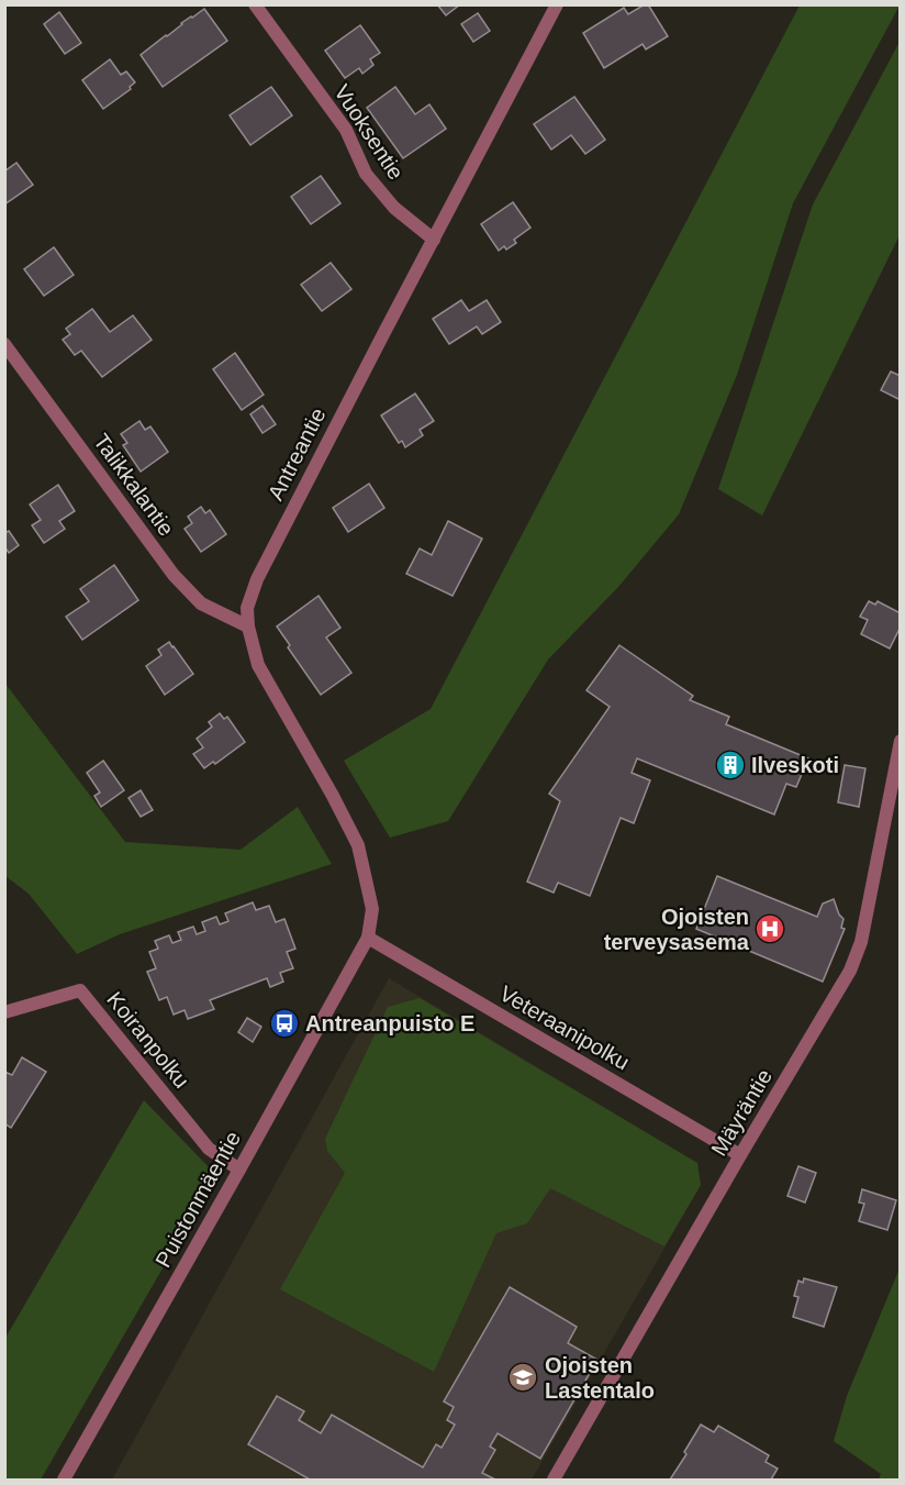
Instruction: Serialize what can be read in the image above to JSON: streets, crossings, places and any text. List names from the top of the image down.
{
  "streets": {
    "street": [
      "Vuoksentie",
      "Antreantie",
      "Talikkalantie",
      "Veteraanipolku",
      "Koiranpolku",
      "Mäyräntie",
      "Puistonmäentie"
    ]
  },
  "crossings": [
    ["Vuoksentie", "Antreantie"],
    ["Antreantie", "Talikkalantie"],
    ["Antreantie", "Veteraanipolku"],
    ["Antreantie", "Puistonmäentie"],
    ["Veteraanipolku", "Mäyräntie"],
    ["Veteraanipolku", "Puistonmäentie"],
    ["Koiranpolku", "Puistonmäentie"]
  ],
  "places": {
    "building": ["Ilveskoti"],
    "hospital": ["Ojoisten terveysasema"],
    "bus stop": ["Antreanpuisto E"],
    "school or university": ["Ojoisten Lastentalo"]
  }
}
